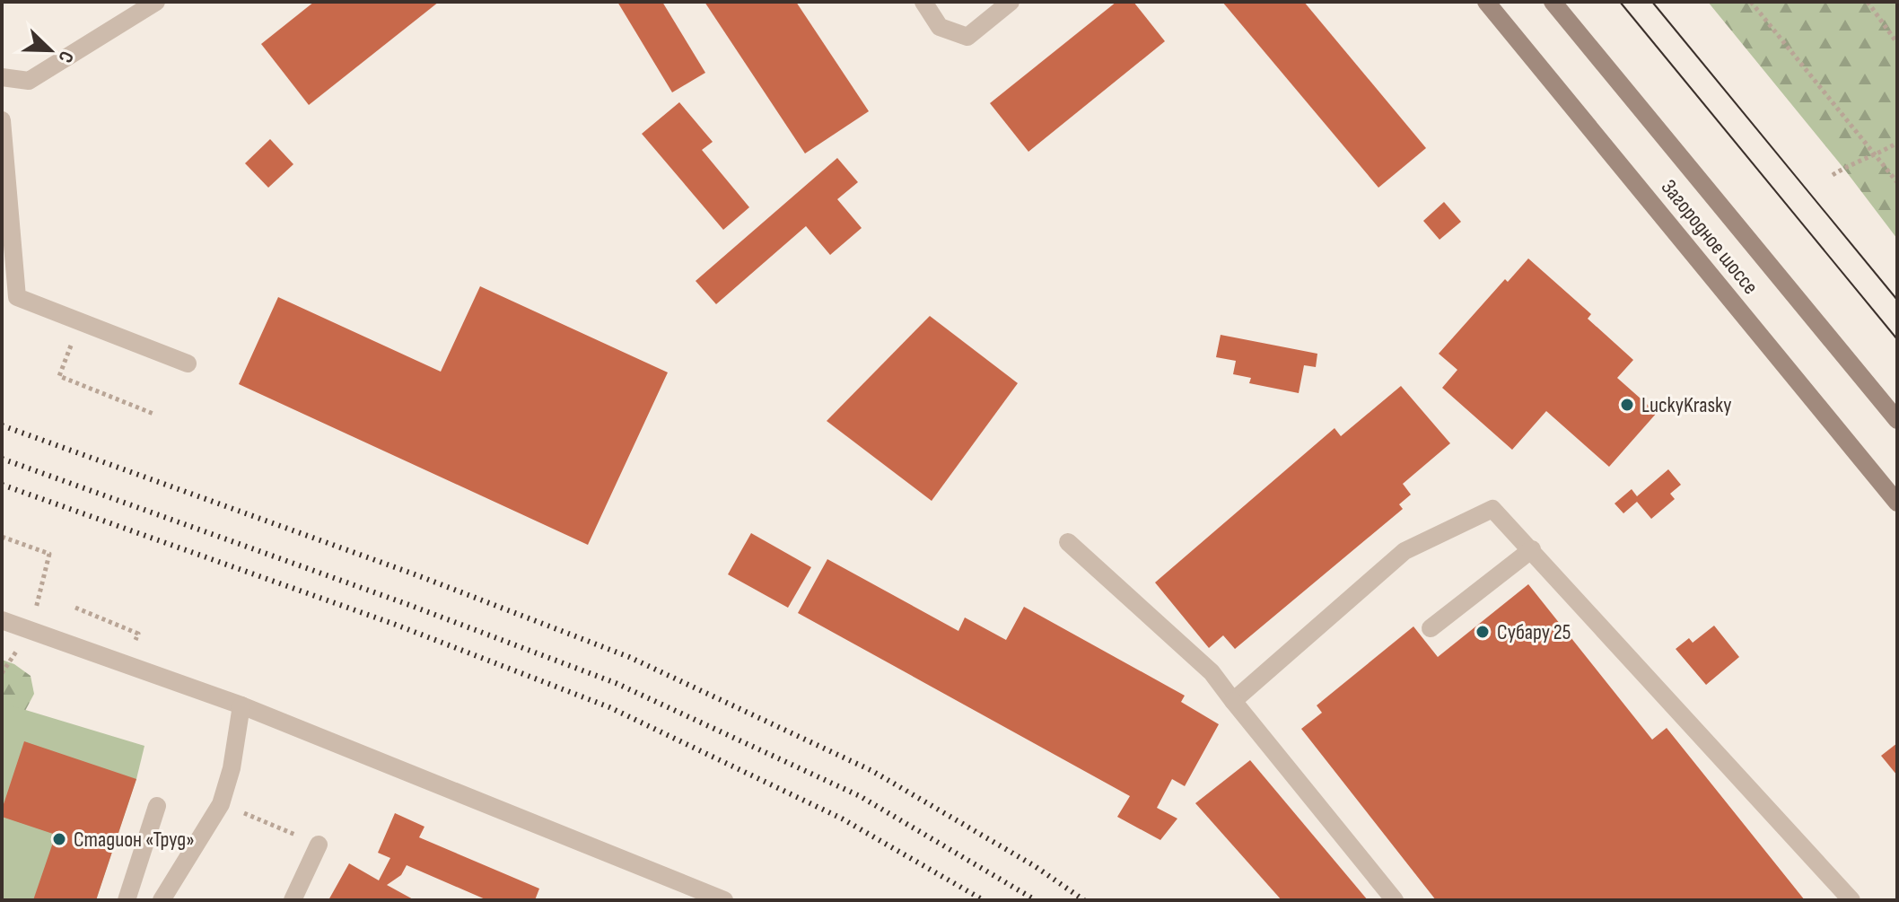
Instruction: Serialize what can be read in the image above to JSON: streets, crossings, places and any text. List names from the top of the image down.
{
  "streets": {
    "main road": ["Загородное шоссе"]
  },
  "places": ["LuckyKrasky", "Субару 25", "Стадион «Труд»"],
  "north": "bottom right"
}
